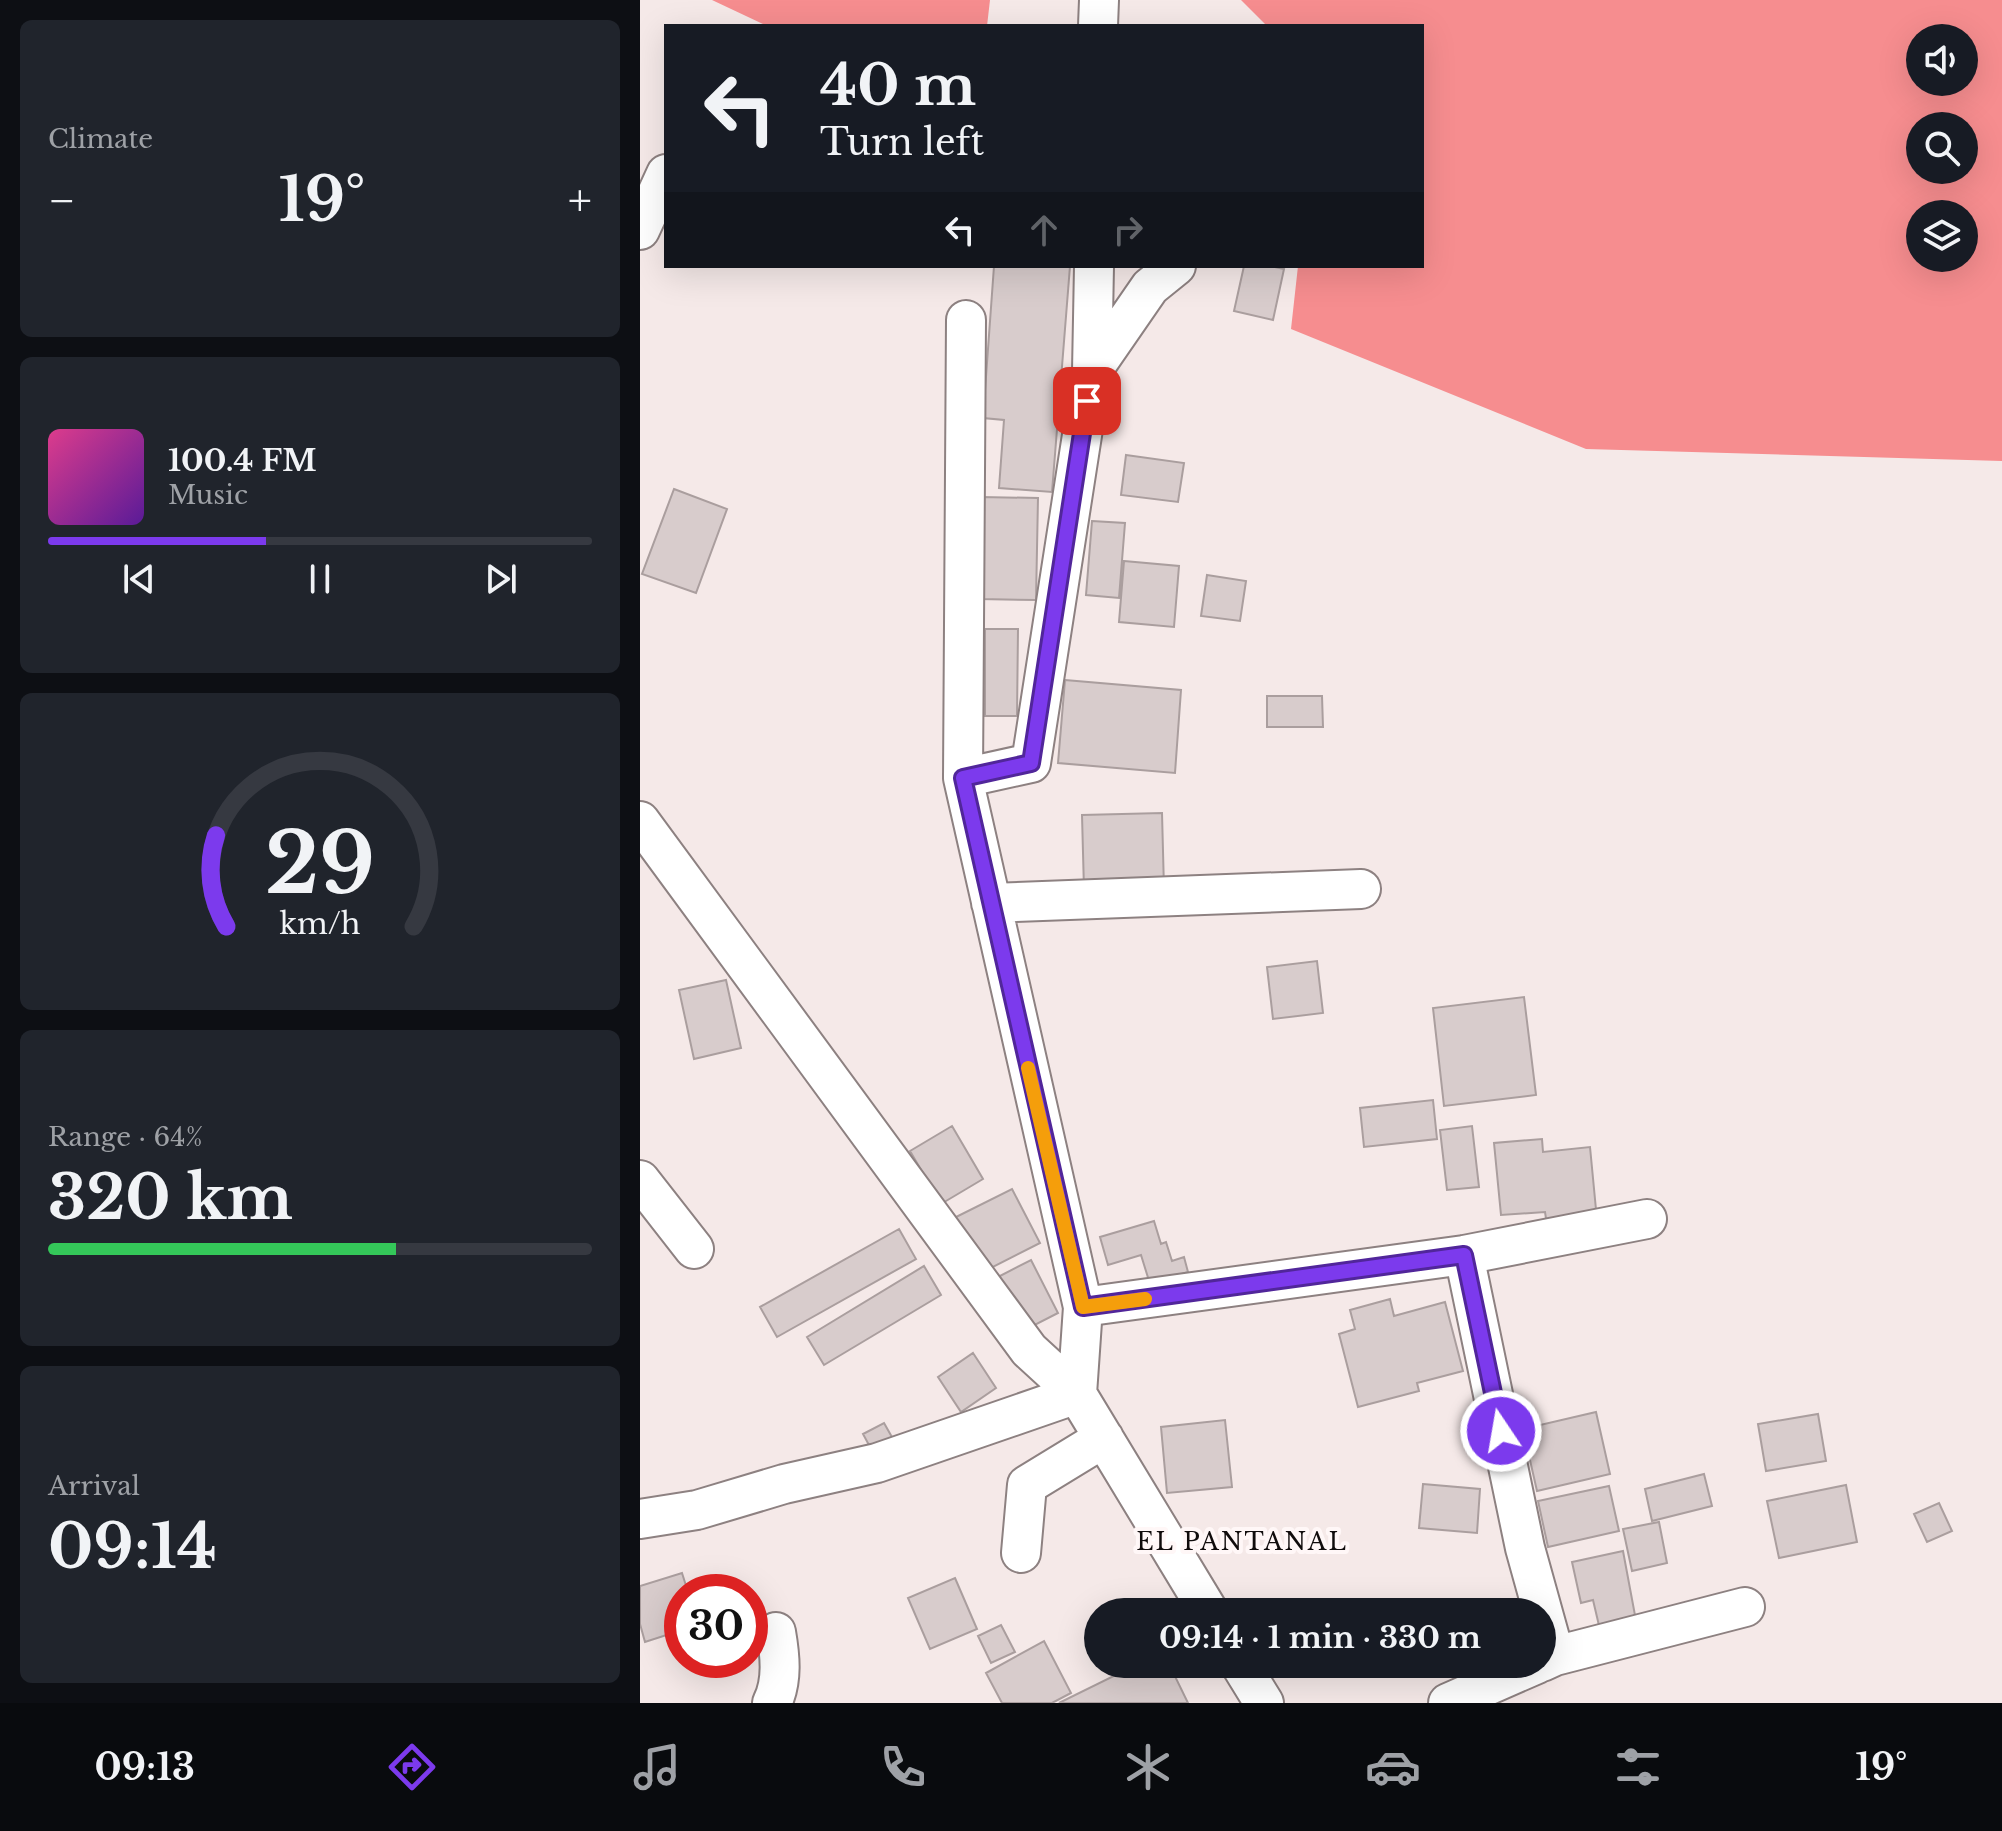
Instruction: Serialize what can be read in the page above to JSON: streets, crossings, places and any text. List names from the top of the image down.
{
  "districts": ["EL PANTANAL"],
  "page": {
    "tile": [
      "Climate",
      ["Range · 64%", "320 km"],
      ["Arrival", "09:14"]
    ],
    "turn": ["40 m", "Turn left"],
    "heat": ["−", "19°", "+"],
    "song": ["100.4 FM", "Music"],
    "limit": "30",
    "trip": "09:14 · 1 min · 330 m",
    "tabs": ["09:13", "19°"],
    "gauge": ["29", "km/h"]
  }
}
